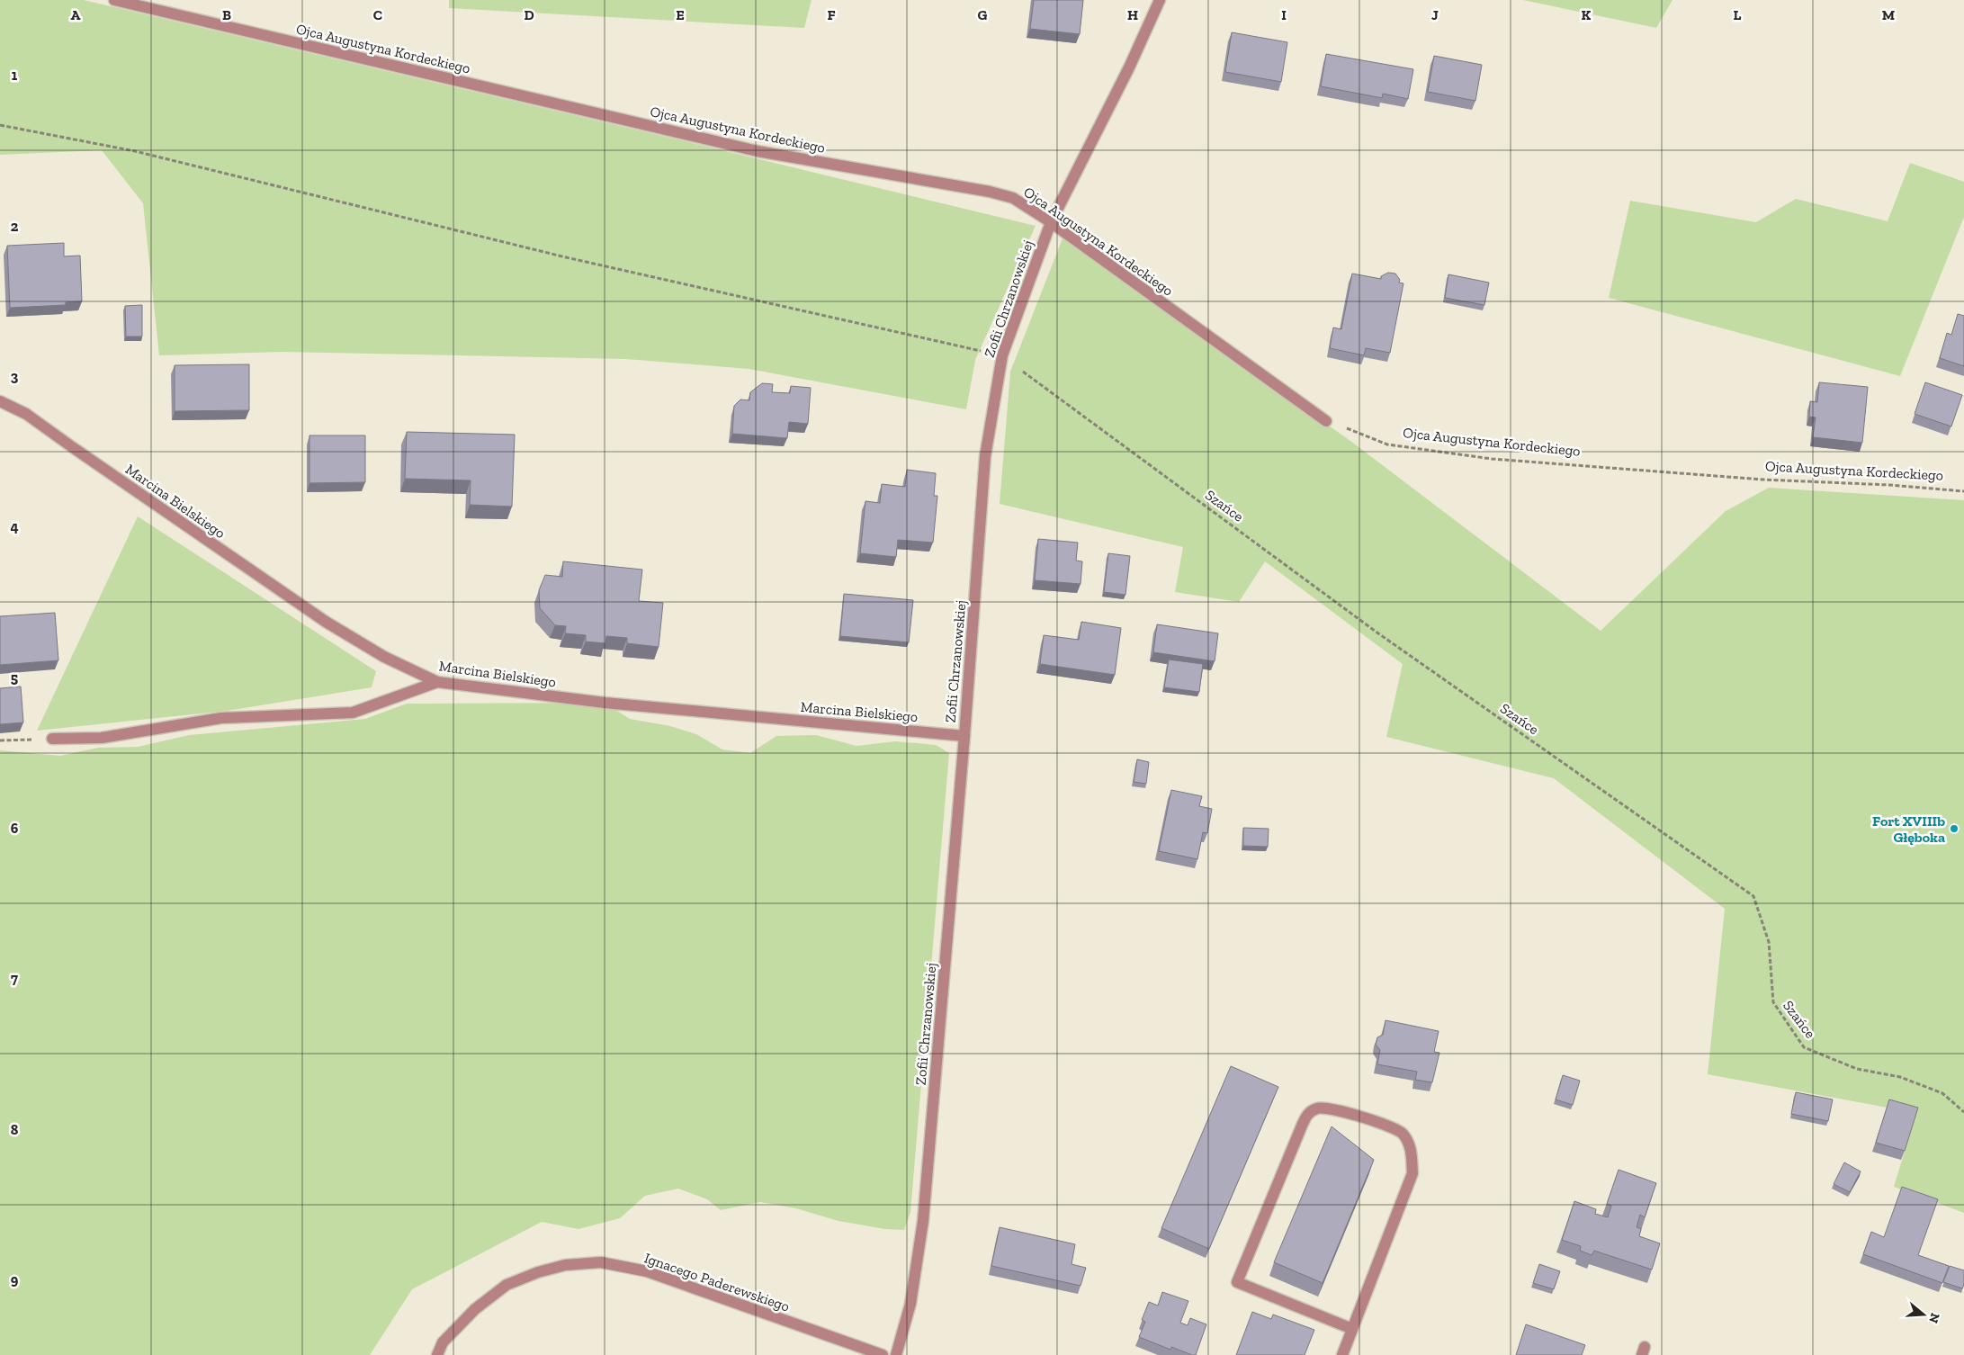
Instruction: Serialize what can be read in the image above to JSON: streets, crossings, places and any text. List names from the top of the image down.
{
  "streets": {
    "street": [
      "Ojca Augustyna Kordeckiego",
      "Zofii Chrzanowskiej",
      "Marcina Bielskiego",
      "Ignacego Paderewskiego"
    ],
    "path": ["Szańce"]
  },
  "crossings": [
    ["Ojca Augustyna Kordeckiego", "Zofii Chrzanowskiej"],
    ["Zofii Chrzanowskiej", "Marcina Bielskiego"],
    ["Zofii Chrzanowskiej", "Szańce"]
  ],
  "places": ["Fort XVIIIb Głęboka"],
  "north": "right",
  "grid": {
    "columns": [
      "A",
      "B",
      "C",
      "D",
      "E",
      "F",
      "G",
      "H",
      "I",
      "J",
      "K",
      "L",
      "M"
    ],
    "rows": [
      "1",
      "2",
      "3",
      "4",
      "5",
      "6",
      "7",
      "8",
      "9"
    ]
  }
}
